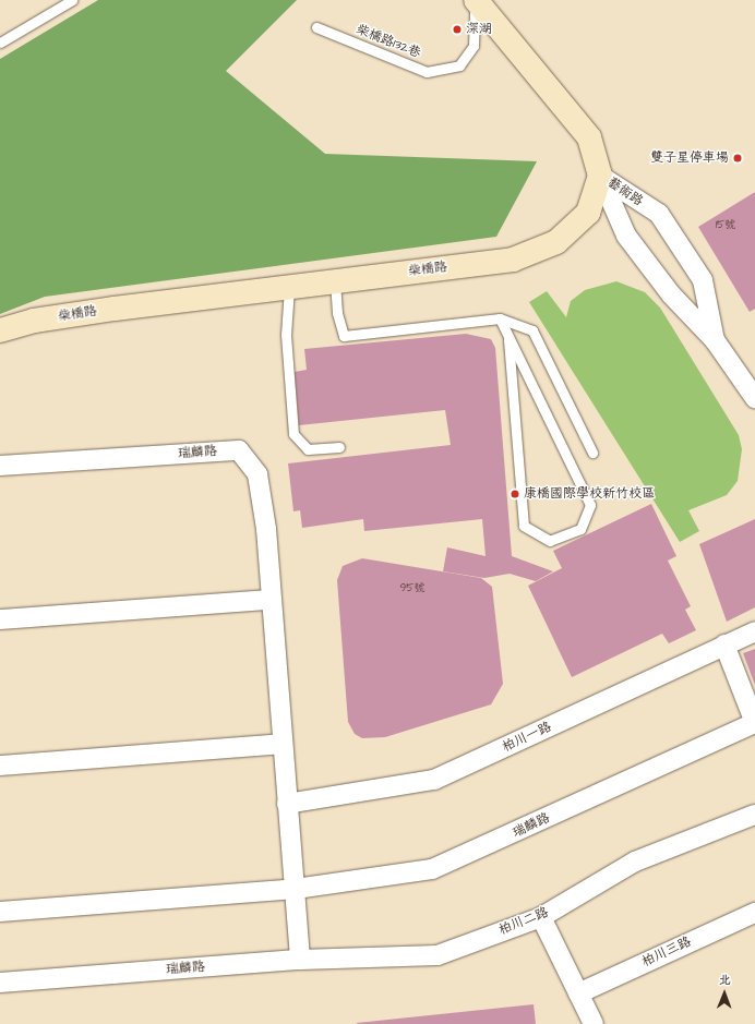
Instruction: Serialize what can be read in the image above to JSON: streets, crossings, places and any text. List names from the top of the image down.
{
  "streets": {
    "main road": ["柴橋路"],
    "street": [
      "藝術路",
      "瑞麟路",
      "柏川一路",
      "柏川二路",
      "柏川三路"
    ],
    "lane": ["柴橋路132巷"]
  },
  "crossings": [
    ["藝術路", "柴橋路"],
    ["瑞麟路", "柏川一路"],
    ["瑞麟路", "柏川二路"]
  ],
  "places": ["深湖", "雙子星停車場", "康橋國際學校新竹校區"],
  "house_numbers": ["15號", "95號"],
  "north": "top"
}
